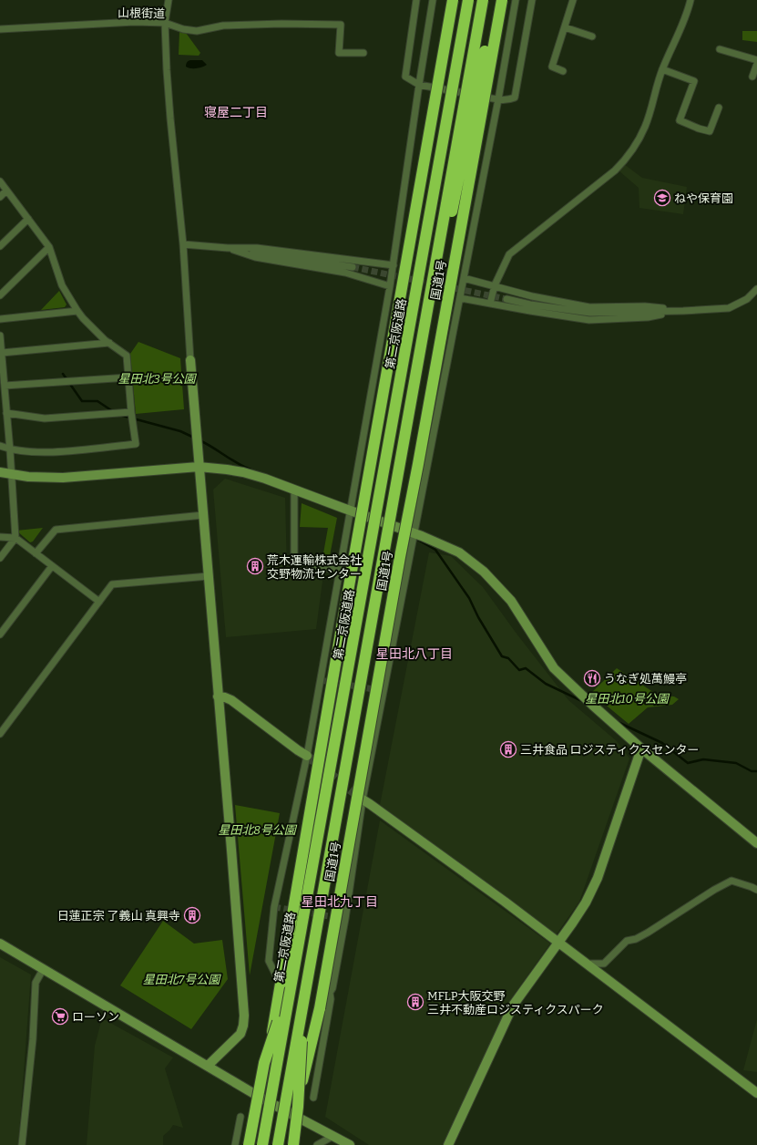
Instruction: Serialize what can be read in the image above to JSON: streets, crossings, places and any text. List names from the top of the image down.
{
  "streets": {
    "highway": ["国道1号", "第二京阪道路"],
    "street": ["山根街道"]
  },
  "districts": ["寝屋二丁目", "星田北八丁目", "星田北九丁目"],
  "parks": [
    "星田北3号公園",
    "星田北10号公園",
    "星田北8号公園",
    "星田北7号公園"
  ],
  "places": {
    "school or university": ["ねや保育園"],
    "building": [
      "荒木運輸株式会社 交野物流センター",
      "三井食品 ロジスティクスセンター",
      "日蓮正宗 了義山 真興寺",
      "MFLP大阪交野 三井不動産ロジスティクスパーク"
    ],
    "restaurant": ["うなぎ処萬鰻亭"],
    "supermarket": ["ローソン"]
  }
}
